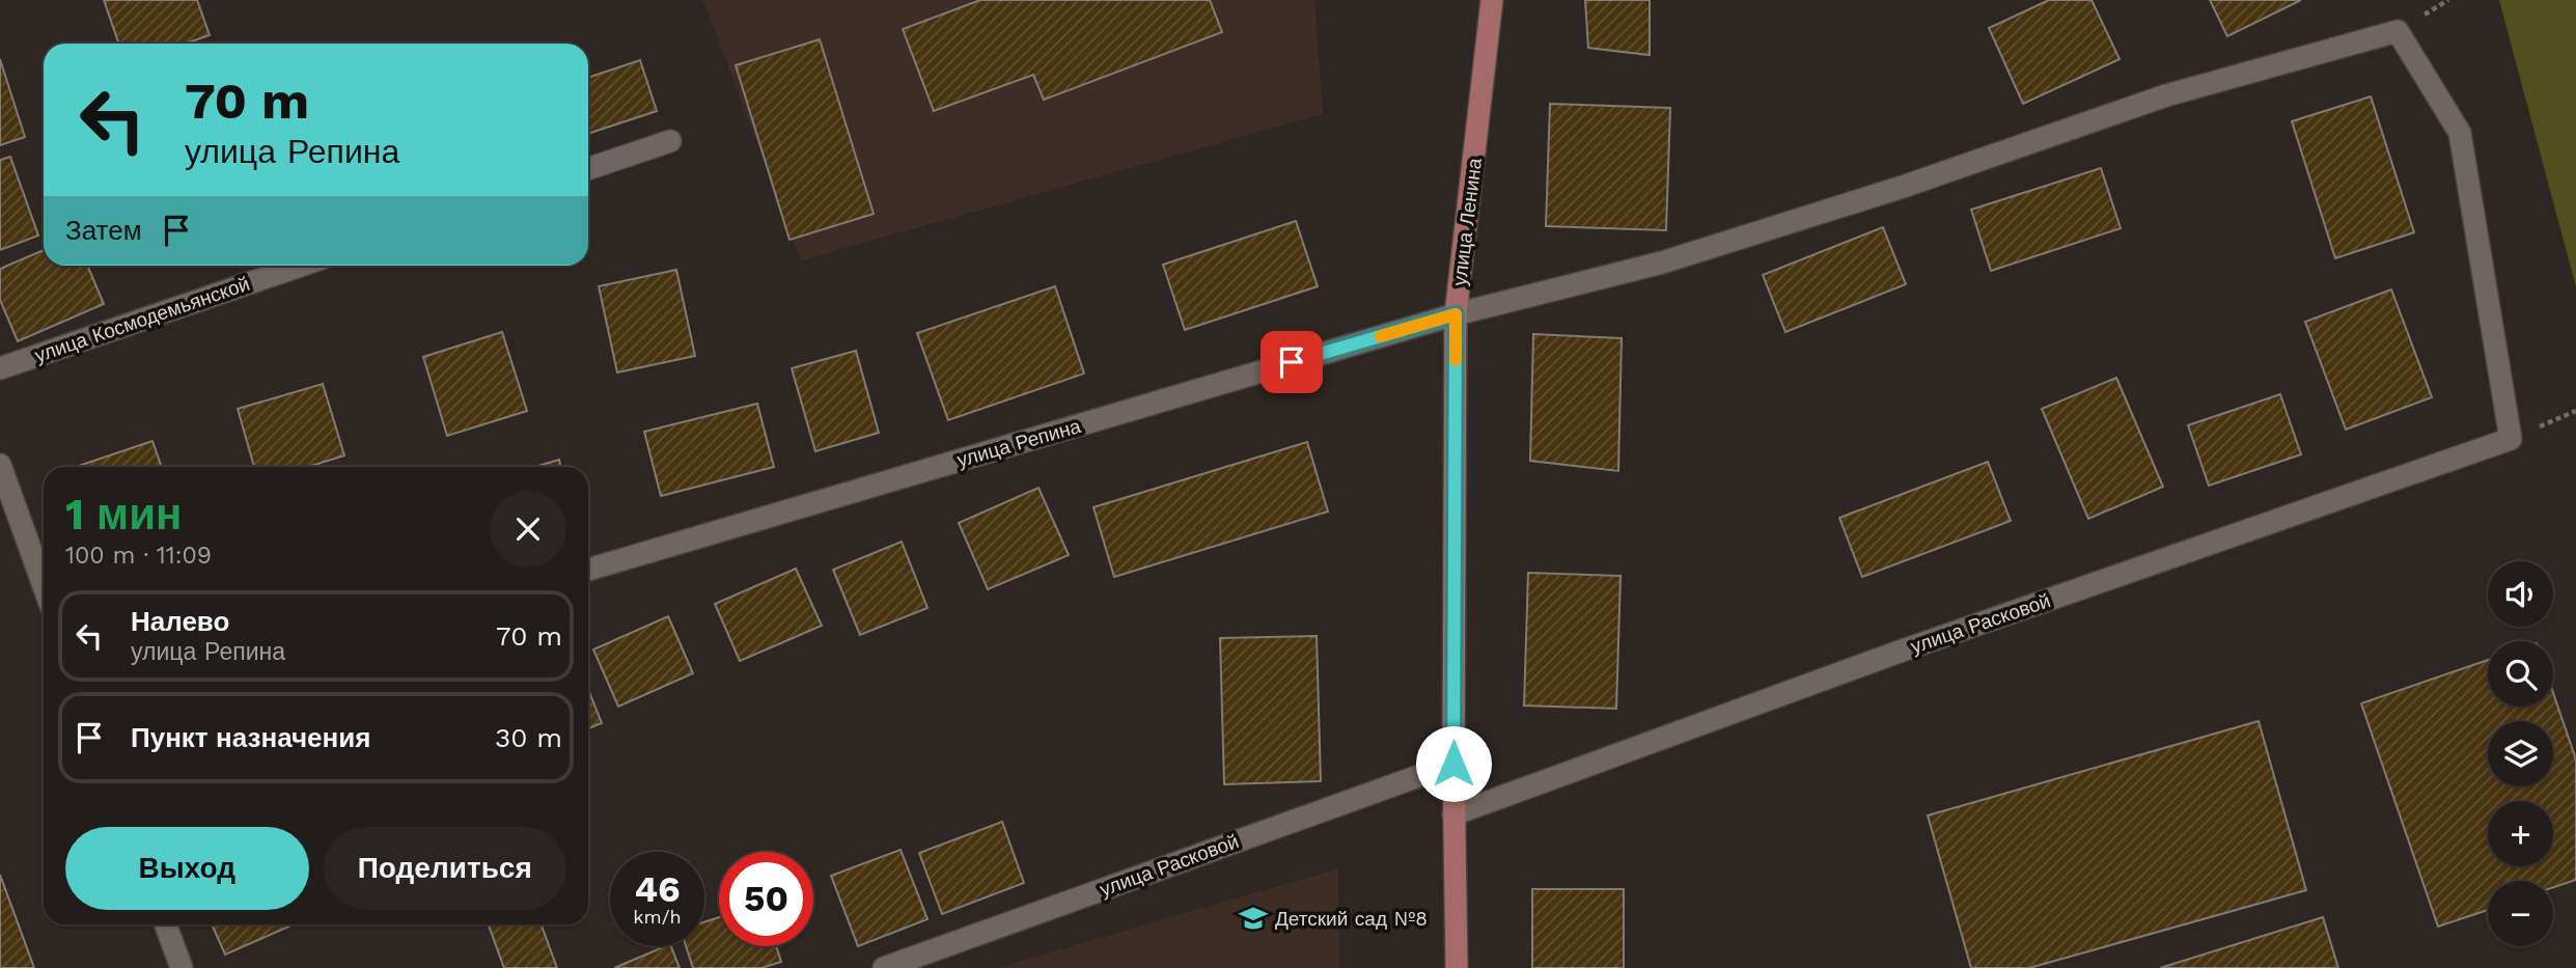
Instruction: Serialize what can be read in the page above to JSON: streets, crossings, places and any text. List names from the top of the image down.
{
  "streets": {
    "main road": ["улица Ленина"],
    "street": ["улица Космодемьянской", "улица Репина", "улица Расковой"]
  },
  "crossings": [
    ["улица Ленина", "улица Репина"],
    ["улица Ленина", "улица Расковой"],
    ["улица Репина", "улица Расковой"]
  ],
  "places": {
    "school or university": ["Детский сад №8"]
  },
  "page": {
    "turn": ["70 m", "улица Репина"],
    "then": "Затем",
    "heading": ["1 мин", "100 m · 11:09"],
    "map_buttons": ["+", "−"],
    "list": [
      {
        "name": "Налево",
        "note": "улица Репина",
        "value": "70 m"
      },
      {
        "name": "Пункт назначения",
        "value": "30 m"
      }
    ],
    "buttons": ["Выход", "Поделиться"],
    "speed": "46 km/h",
    "limit": "50"
  }
}
